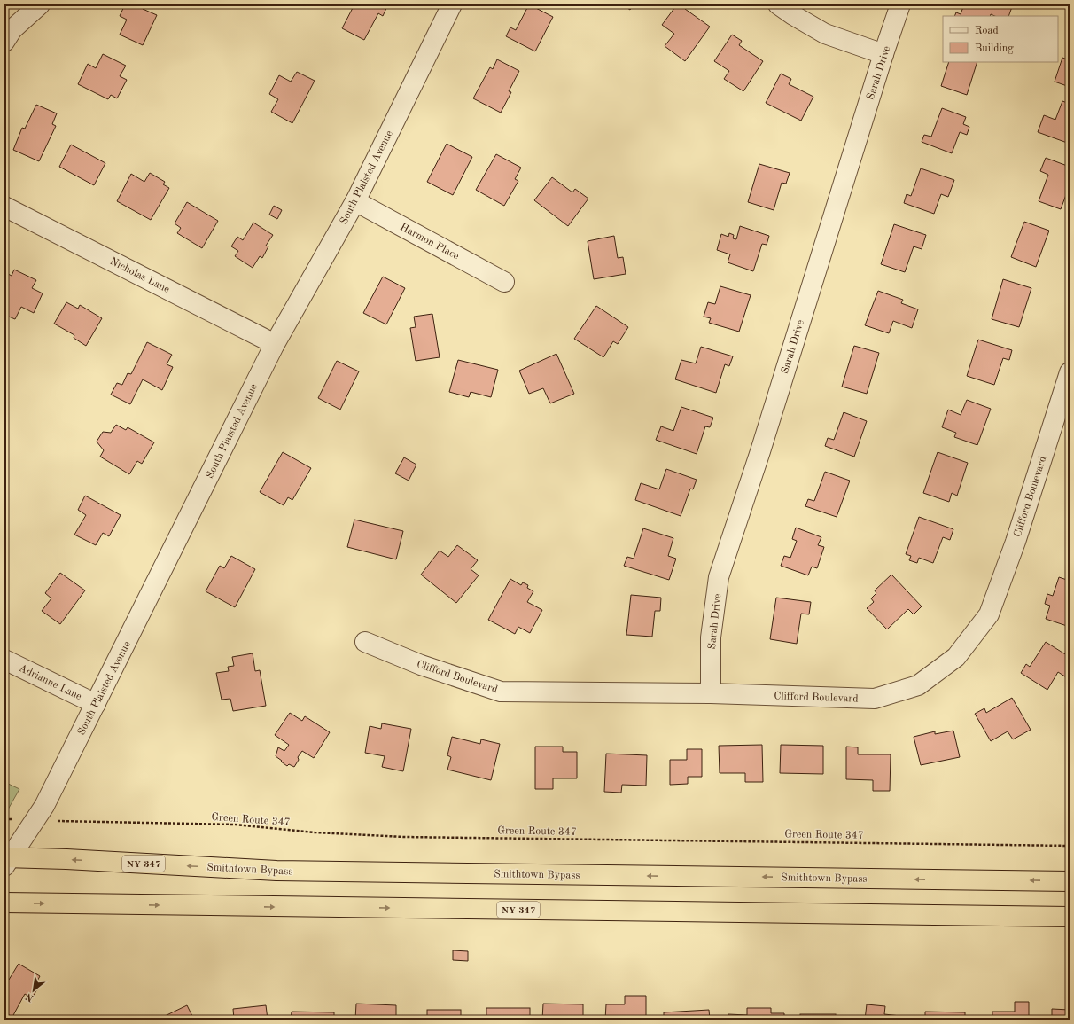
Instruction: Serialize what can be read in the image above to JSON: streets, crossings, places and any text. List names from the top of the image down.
{
  "streets": {
    "highway": ["NY 347", "Smithtown Bypass"],
    "street": [
      "Sarah Drive",
      "South Plaisted Avenue",
      "Harmon Place",
      "Nicholas Lane",
      "Clifford Boulevard",
      "Adrianne Lane"
    ],
    "path": ["Green Route 347"]
  },
  "crossings": [
    ["Sarah Drive", "Clifford Boulevard"],
    ["South Plaisted Avenue", "Harmon Place"],
    ["South Plaisted Avenue", "Nicholas Lane"],
    ["South Plaisted Avenue", "Adrianne Lane"],
    ["South Plaisted Avenue", "Green Route 347"],
    ["South Plaisted Avenue", "Smithtown Bypass"]
  ],
  "legend": ["Road", "Building"],
  "north": "bottom left"
}
